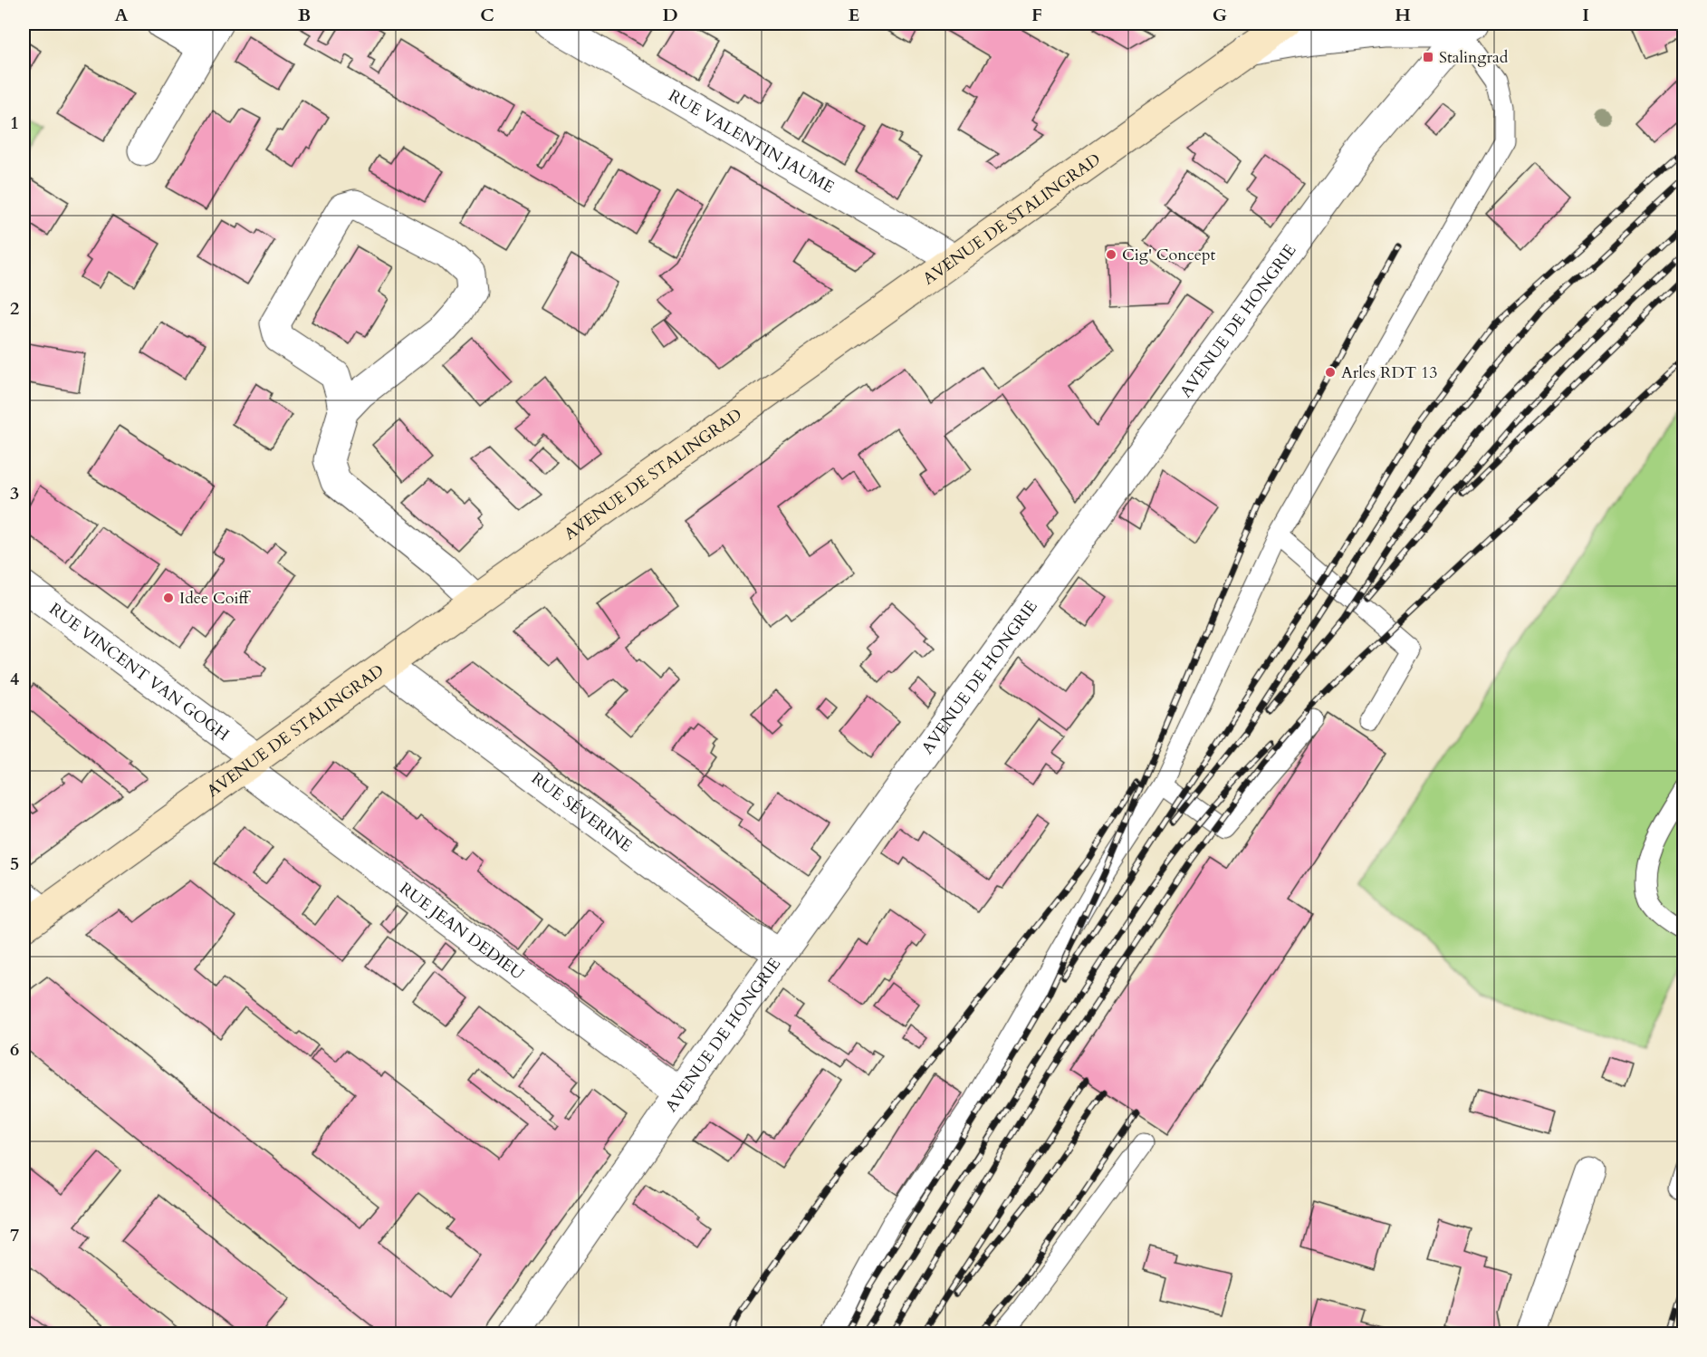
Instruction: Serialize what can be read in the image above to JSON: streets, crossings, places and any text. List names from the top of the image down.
{
  "streets": {
    "main road": ["AVENUE DE STALINGRAD"],
    "street": [
      "RUE VALENTIN JAUME",
      "AVENUE DE HONGRIE",
      "RUE VINCENT VAN GOGH",
      "RUE SÉVERINE",
      "RUE JEAN DEDIEU"
    ]
  },
  "crossings": [
    ["RUE VALENTIN JAUME", "AVENUE DE STALINGRAD"],
    ["AVENUE DE STALINGRAD", "RUE VINCENT VAN GOGH"],
    ["AVENUE DE STALINGRAD", "RUE SÉVERINE"],
    ["AVENUE DE STALINGRAD", "RUE JEAN DEDIEU"],
    ["AVENUE DE HONGRIE", "RUE SÉVERINE"],
    ["AVENUE DE HONGRIE", "RUE JEAN DEDIEU"],
    ["RUE VINCENT VAN GOGH", "RUE JEAN DEDIEU"]
  ],
  "places": {
    "transit": ["Stalingrad"],
    "other": ["Cig' Concept", "Arles RDT 13", "Idee Coiff"]
  },
  "grid": {
    "columns": [
      "A",
      "B",
      "C",
      "D",
      "E",
      "F",
      "G",
      "H",
      "I"
    ],
    "rows": [
      "1",
      "2",
      "3",
      "4",
      "5",
      "6",
      "7"
    ]
  }
}
